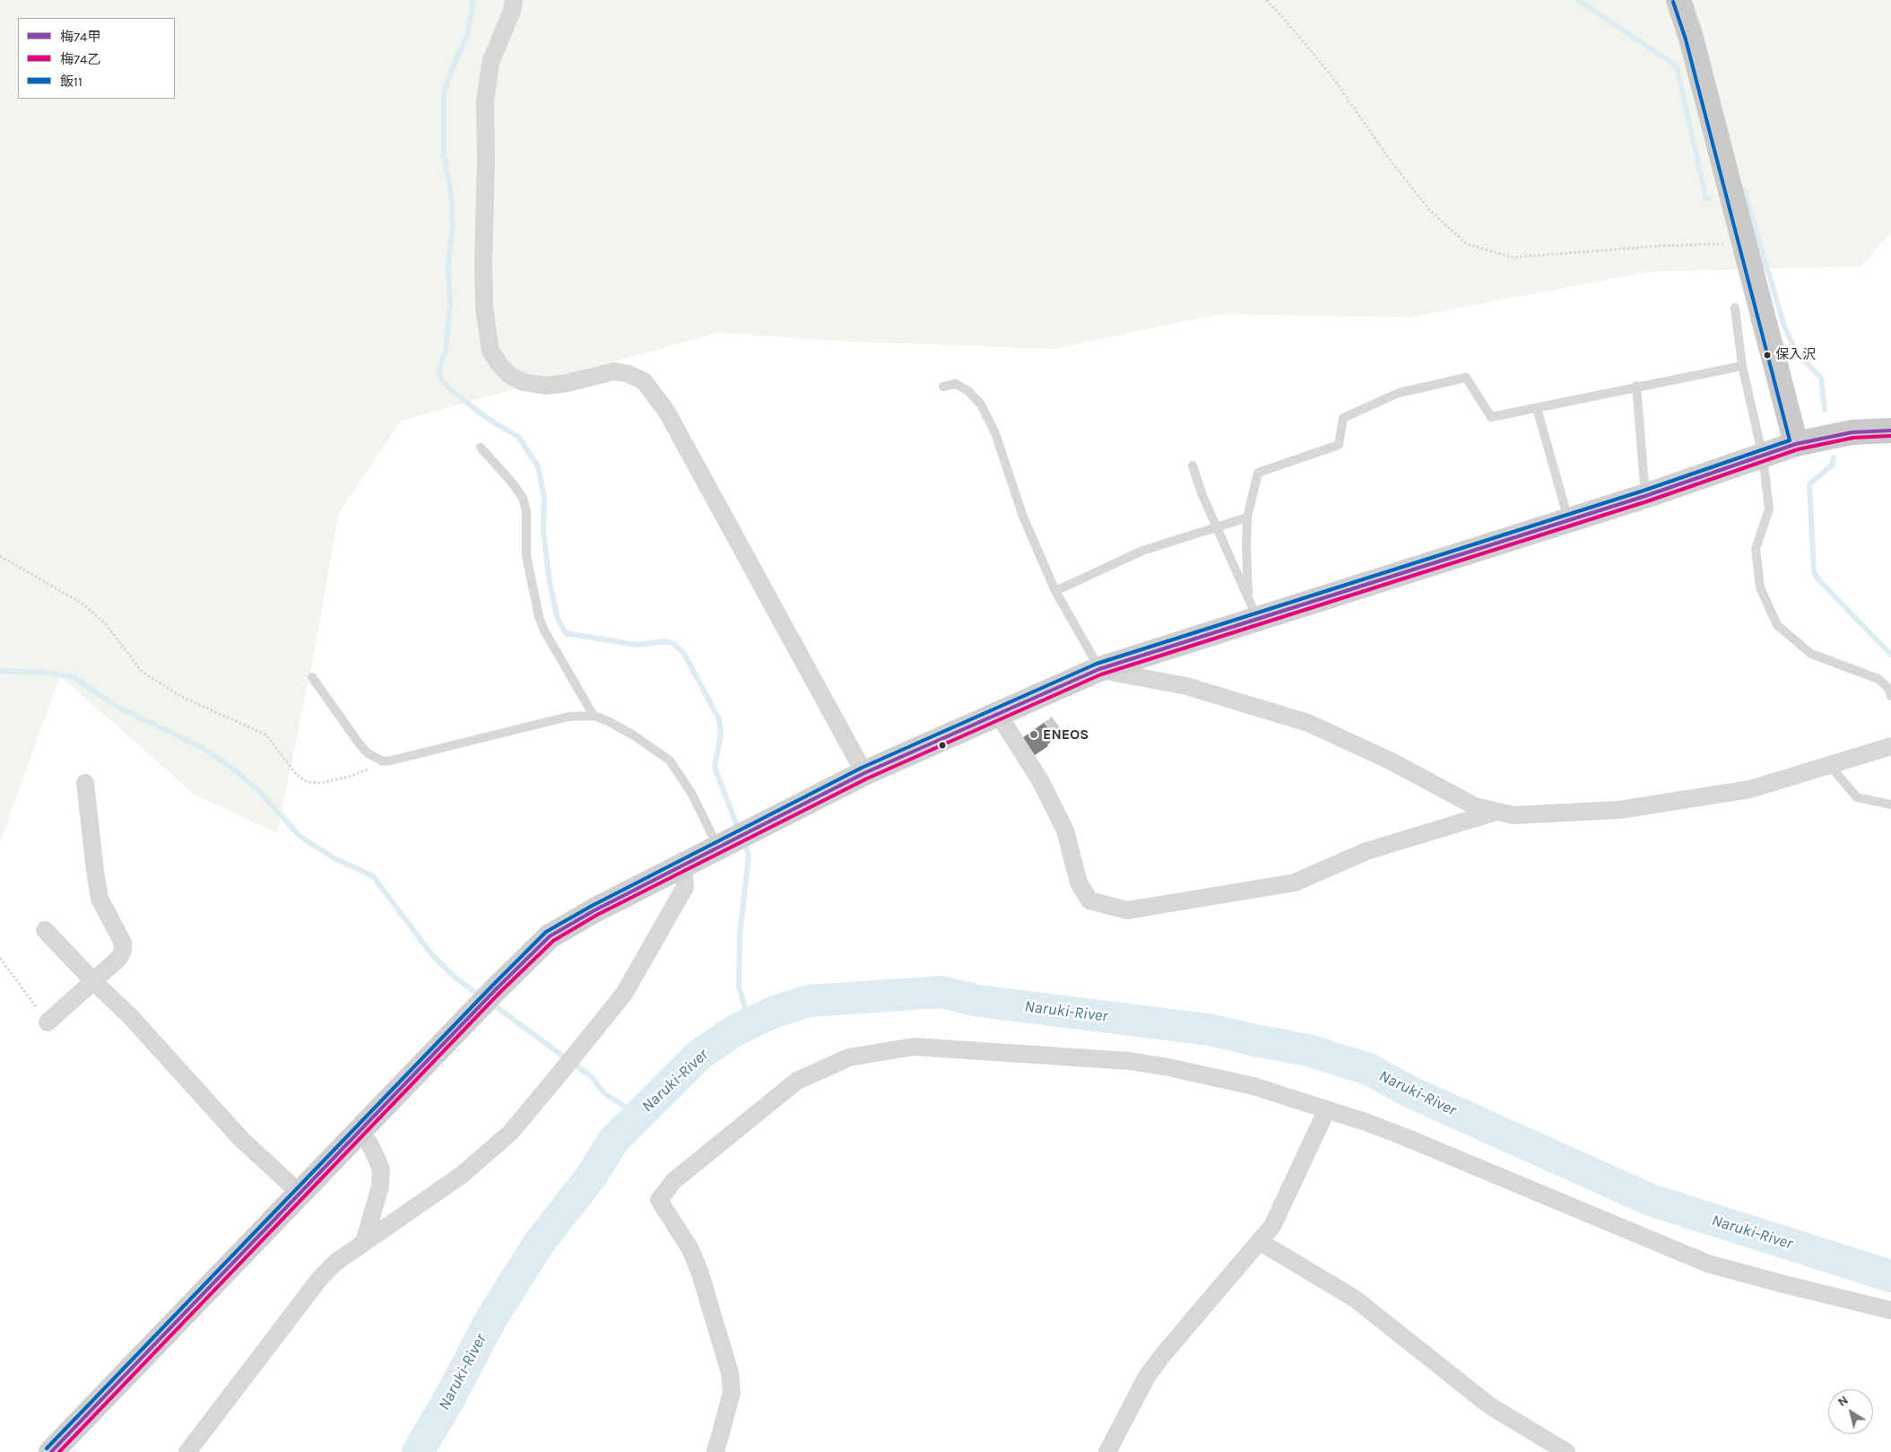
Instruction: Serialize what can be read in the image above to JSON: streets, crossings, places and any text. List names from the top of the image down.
{
  "water": ["Naruki-River"],
  "places": ["保入沢", "ENEOS"],
  "lines": ["transit line 飯11", "transit line 梅74甲", "transit line 梅74乙"],
  "legend": ["梅74甲", "梅74乙", "飯11"],
  "north": "top left"
}
